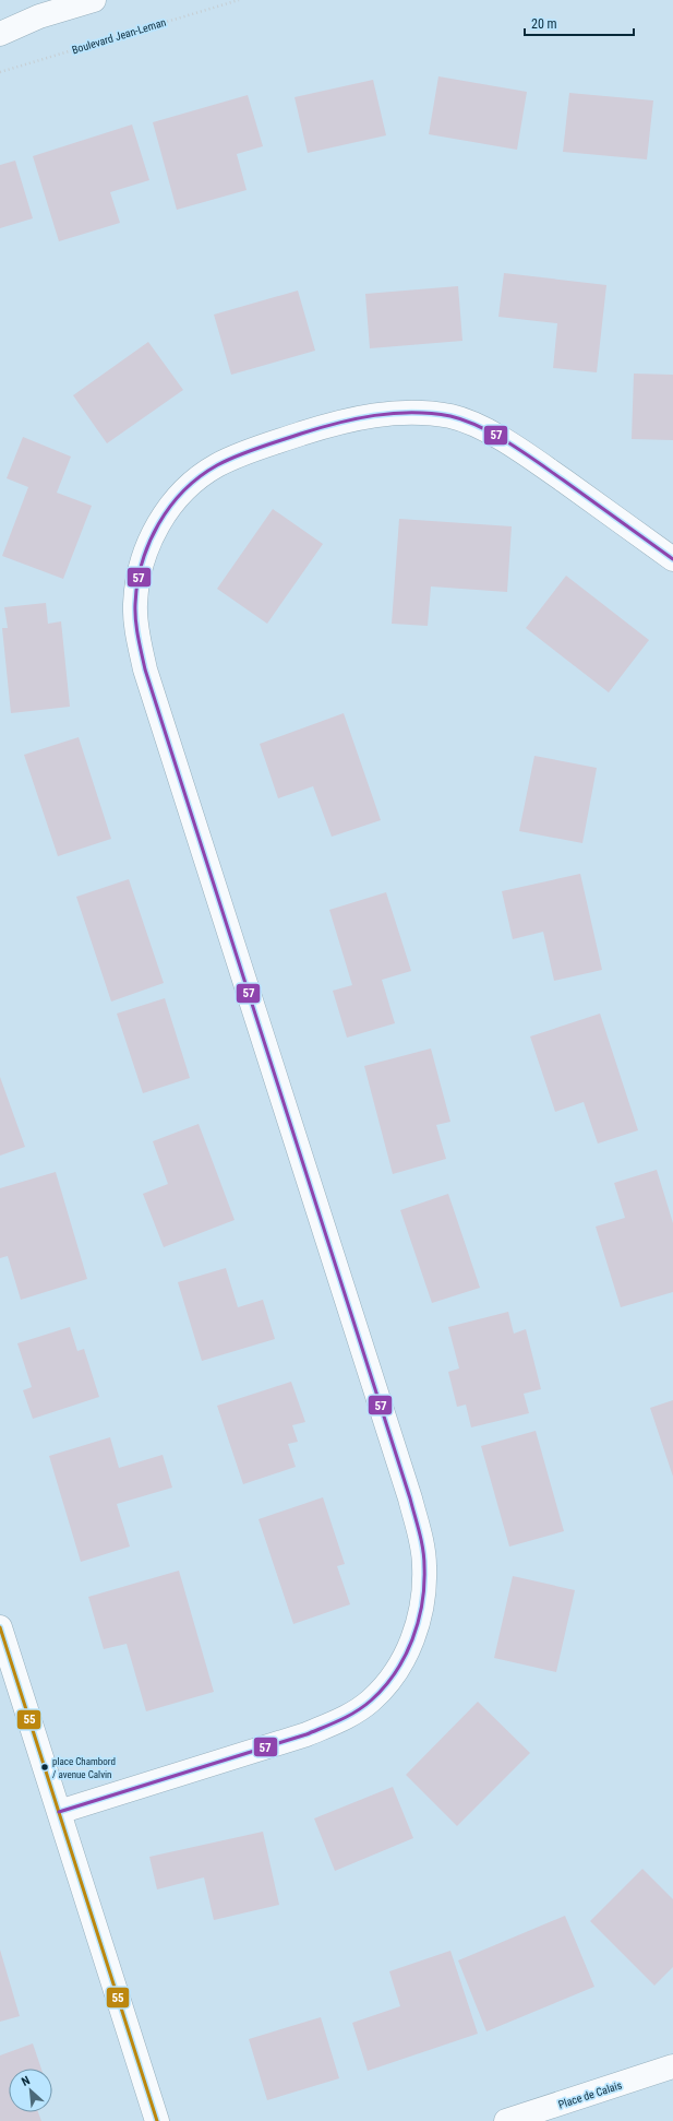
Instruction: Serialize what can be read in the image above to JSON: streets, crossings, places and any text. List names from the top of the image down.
{
  "streets": {
    "street": ["Place de Calais"],
    "path": ["Boulevard Jean-Leman"]
  },
  "places": ["place Chambord / avenue Calvin"],
  "lines": ["transit line 57", "transit line 55"],
  "scale_bar": "20 m",
  "north": "top left"
}
